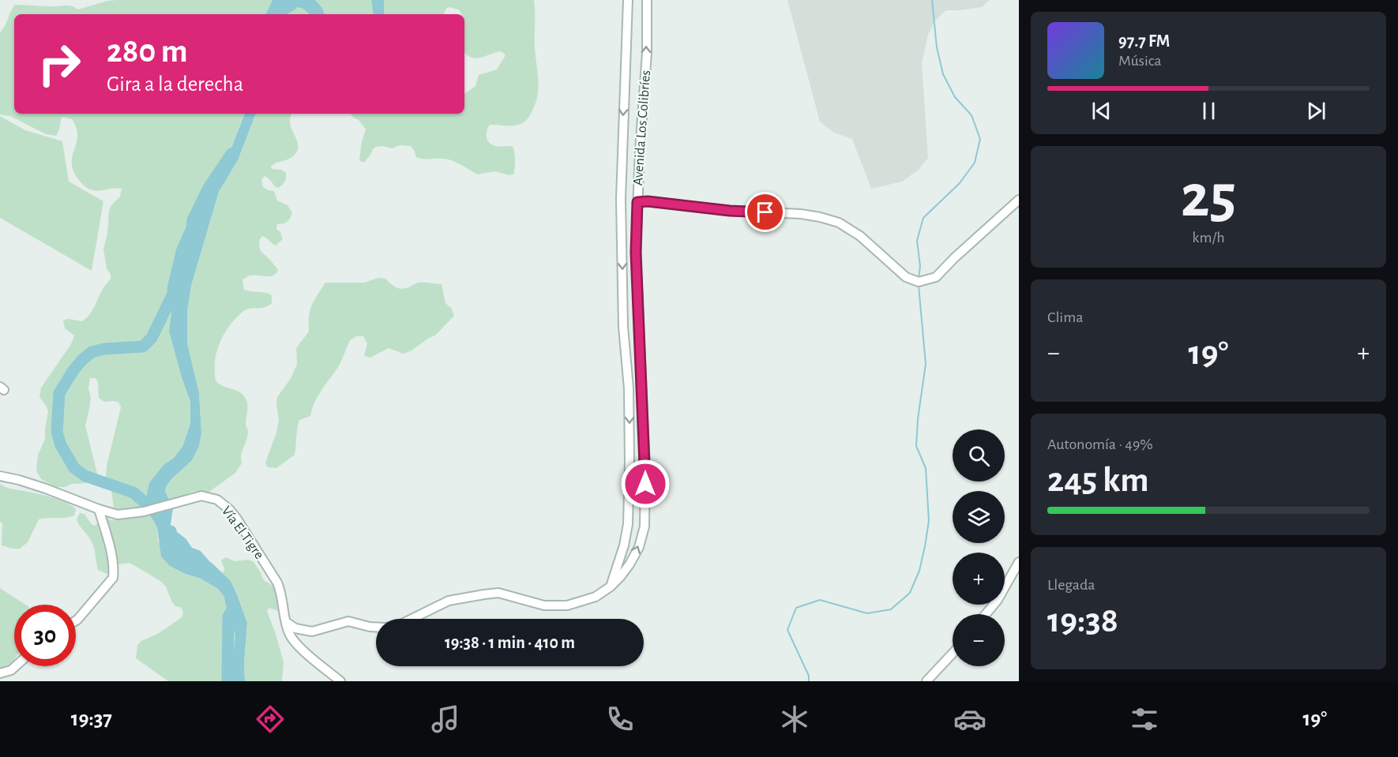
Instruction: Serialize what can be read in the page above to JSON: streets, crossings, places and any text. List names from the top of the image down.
{
  "streets": {
    "street": ["Avenida Los Colibríes", "Vía El Tigre"]
  },
  "crossings": [
    ["Avenida Los Colibríes", "Vía El Tigre"]
  ],
  "page": {
    "turn": ["280 m", "Gira a la derecha"],
    "song": ["97.7 FM", "Música"],
    "tile": [
      ["25", "km/h"],
      "Clima",
      ["Autonomía · 49%", "245 km"],
      ["Llegada", "19:38"]
    ],
    "heat": ["−", "19°", "+"],
    "map_buttons": ["+", "−"],
    "limit": "30",
    "trip": "19:38 · 1 min · 410 m",
    "tabs": ["19:37", "19°"]
  }
}
